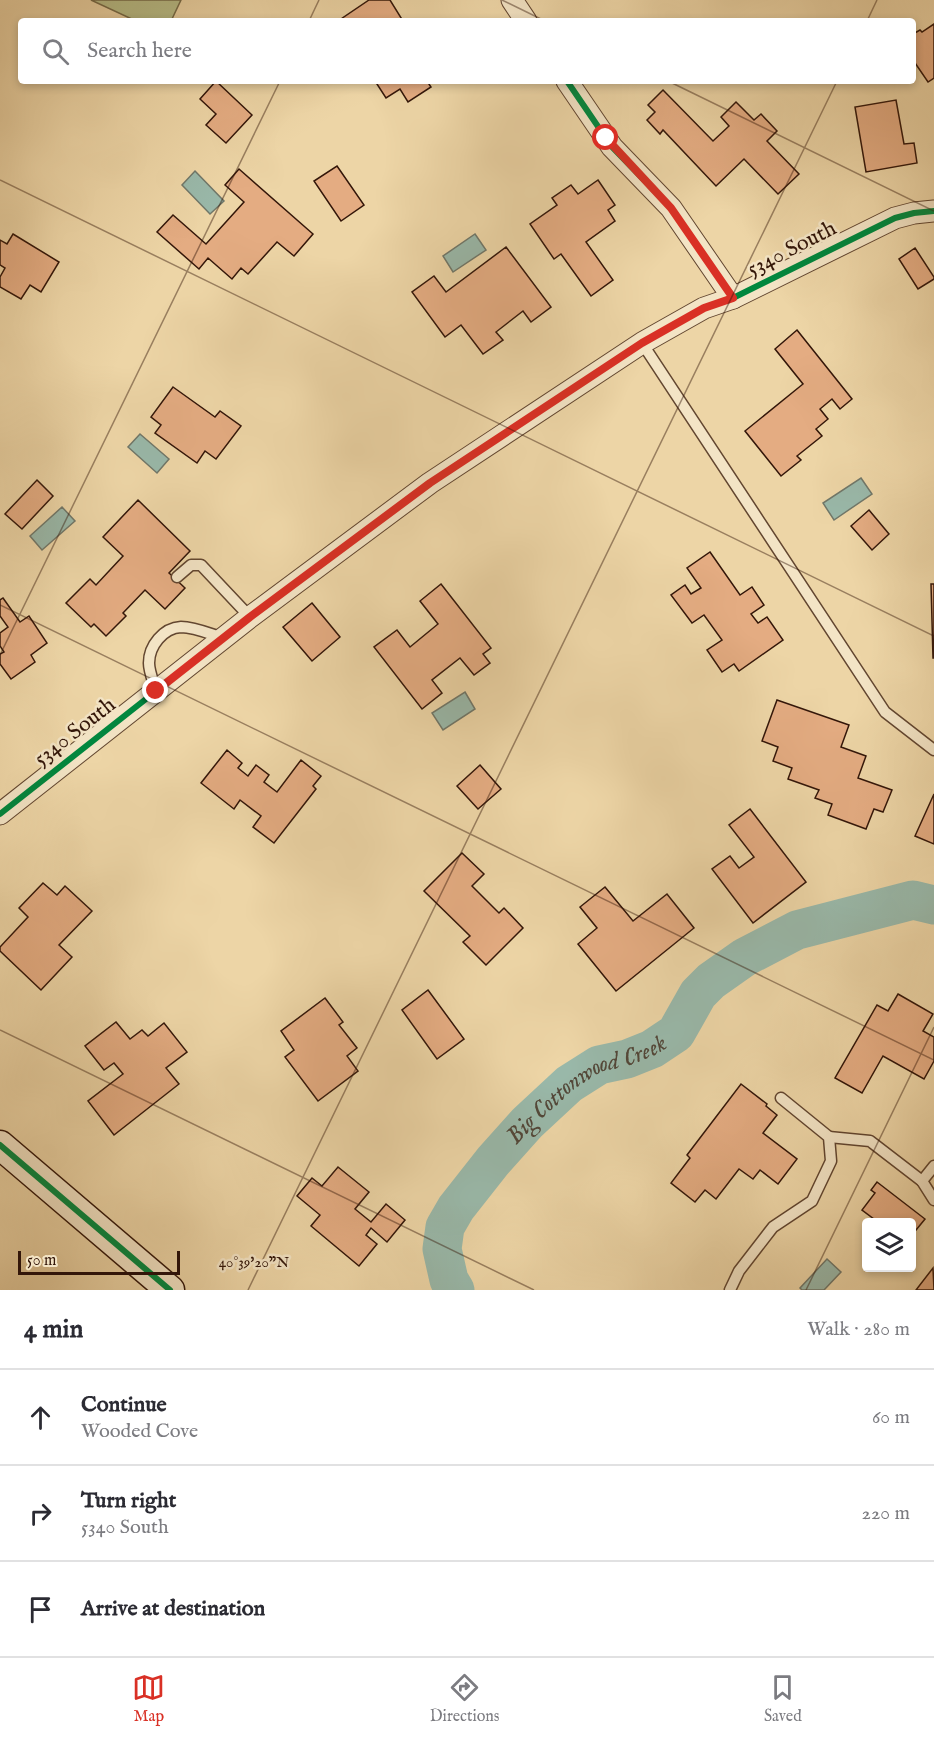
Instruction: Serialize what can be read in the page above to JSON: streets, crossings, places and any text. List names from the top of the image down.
{
  "streets": {
    "street": ["5340 South"]
  },
  "water": ["Big Cottonwood Creek"],
  "scale_bar": "50 m",
  "page": {
    "search": "Search here",
    "scale": "50 m",
    "heading": ["4 min", "Walk · 280 m"],
    "list": [
      ["Continue", "Wooded Cove", "60 m"],
      ["Turn right", "5340 South", "220 m"],
      "Arrive at destination"
    ],
    "nav": ["Map", "Directions", "Saved"]
  },
  "coordinates": ["40°39'20\"N"]
}
